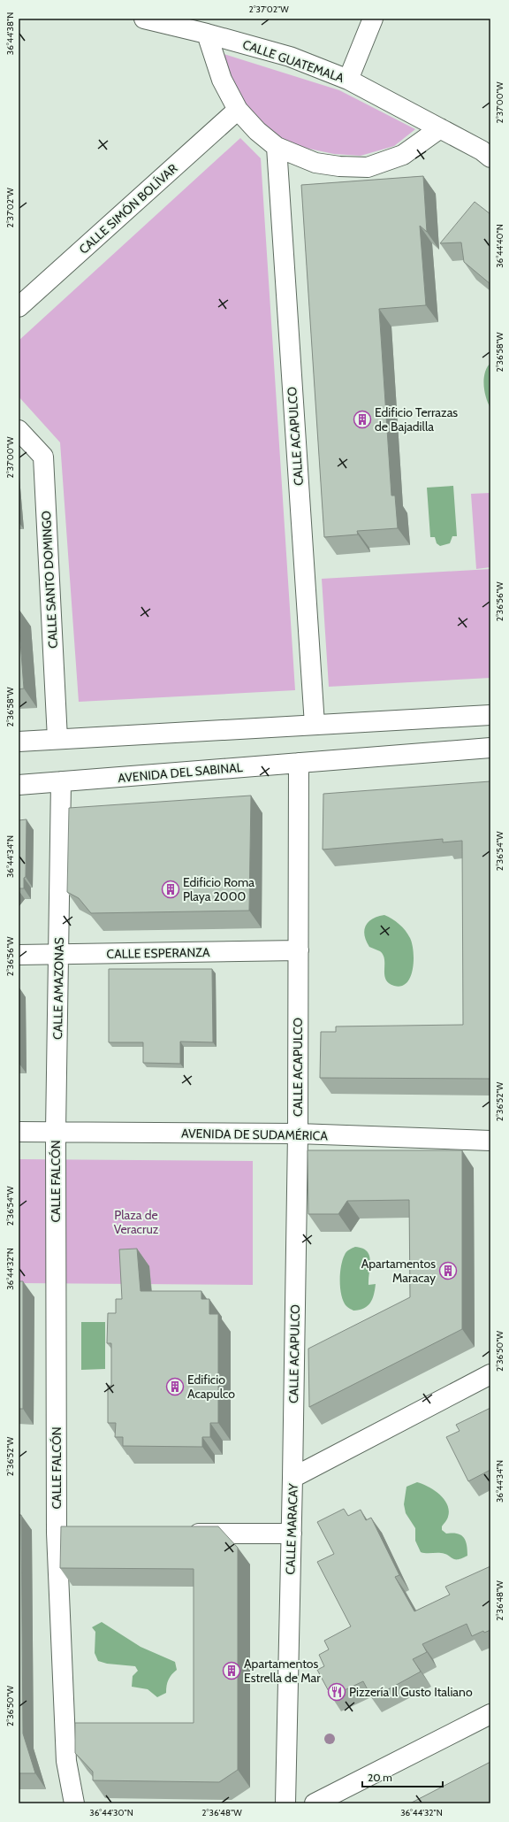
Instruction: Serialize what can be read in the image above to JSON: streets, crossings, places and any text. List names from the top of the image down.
{
  "streets": {
    "street": [
      "CALLE GUATEMALA",
      "CALLE SIMÓN BOLÍVAR",
      "CALLE ACAPULCO",
      "CALLE SANTO DOMINGO",
      "AVENIDA DEL SABINAL",
      "CALLE ESPERANZA",
      "CALLE AMAZONAS",
      "AVENIDA DE SUDAMÉRICA",
      "CALLE FALCÓN",
      "CALLE MARACAY"
    ]
  },
  "crossings": [
    ["CALLE ACAPULCO", "AVENIDA DEL SABINAL"],
    ["CALLE ACAPULCO", "CALLE ESPERANZA"],
    ["CALLE ACAPULCO", "AVENIDA DE SUDAMÉRICA"],
    ["CALLE ACAPULCO", "CALLE MARACAY"],
    ["AVENIDA DEL SABINAL", "CALLE AMAZONAS"],
    ["CALLE ESPERANZA", "CALLE AMAZONAS"],
    ["CALLE AMAZONAS", "AVENIDA DE SUDAMÉRICA"],
    ["CALLE AMAZONAS", "CALLE FALCÓN"],
    ["AVENIDA DE SUDAMÉRICA", "CALLE FALCÓN"]
  ],
  "parks": ["Plaza de Veracruz"],
  "places": {
    "building": [
      "Edificio Terrazas de Bajadilla",
      "Edificio Roma Playa 2000",
      "Apartamentos Maracay",
      "Edificio Acapulco",
      "Apartamentos Estrella de Mar"
    ],
    "restaurant": ["Pizzería Il Gusto Italiano"]
  },
  "scale_bar": "20 m",
  "coordinates": [
    "2°37'02\"W",
    "36°44'38\"N",
    "2°37'00\"W",
    "36°44'40\"N",
    "2°36'58\"W",
    "2°36'56\"W",
    "2°36'54\"W",
    "36°44'34\"N",
    "2°36'52\"W",
    "36°44'32\"N",
    "2°36'50\"W",
    "2°36'48\"W",
    "36°44'30\"N"
  ]
}
